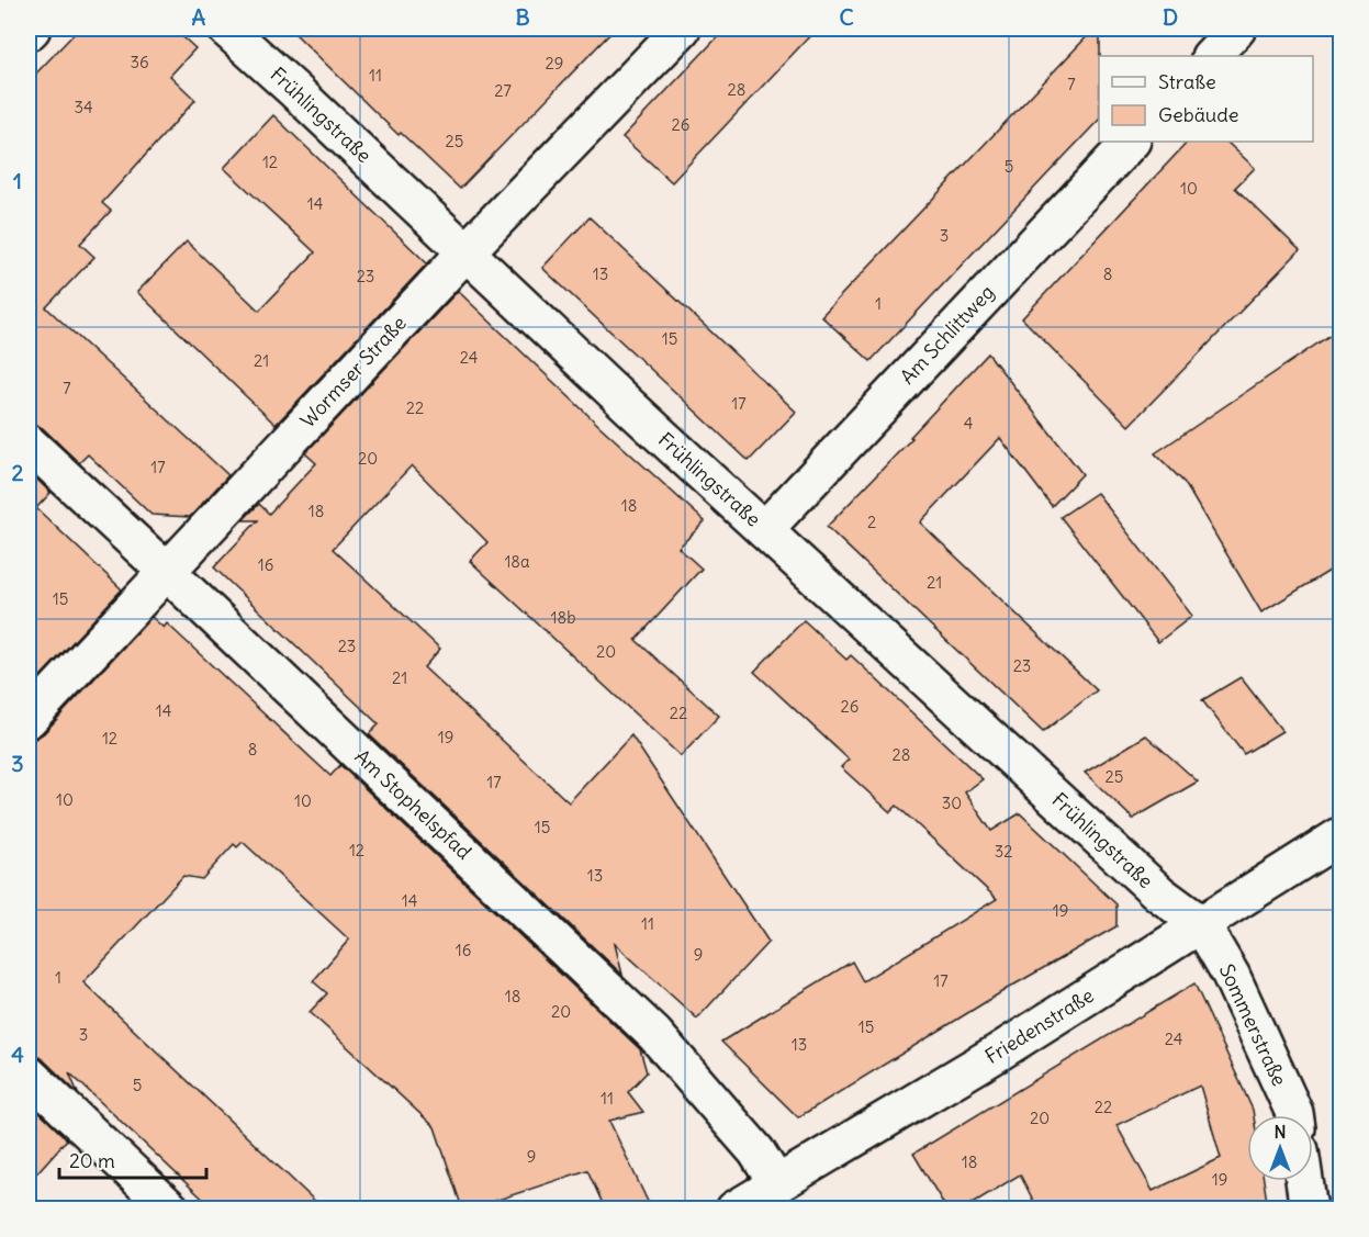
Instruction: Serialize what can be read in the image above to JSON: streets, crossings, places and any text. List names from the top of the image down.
{
  "streets": {
    "street": [
      "Frühlingstraße",
      "Am Schlittweg",
      "Wormser Straße",
      "Am Stophelspfad",
      "Sommerstraße",
      "Friedenstraße"
    ]
  },
  "crossings": [
    ["Frühlingstraße", "Am Schlittweg"],
    ["Frühlingstraße", "Wormser Straße"],
    ["Frühlingstraße", "Sommerstraße"],
    ["Frühlingstraße", "Friedenstraße"],
    ["Wormser Straße", "Am Stophelspfad"],
    ["Am Stophelspfad", "Friedenstraße"],
    ["Sommerstraße", "Friedenstraße"]
  ],
  "house_numbers": [
    "36",
    "29",
    "11",
    "7",
    "28",
    "27",
    "34",
    "26",
    "25",
    "12",
    "5",
    "10",
    "14",
    "3",
    "13",
    "8",
    "23",
    "1",
    "15",
    "24",
    "21",
    "7",
    "17",
    "22",
    "4",
    "20",
    "17",
    "18",
    "18",
    "2",
    "18a",
    "16",
    "21",
    "15",
    "18b",
    "23",
    "20",
    "23",
    "21",
    "26",
    "14",
    "22",
    "19",
    "12",
    "8",
    "28",
    "25",
    "17",
    "10",
    "10",
    "30",
    "15",
    "12",
    "32",
    "13",
    "14",
    "19",
    "11",
    "16",
    "9",
    "1",
    "17",
    "18",
    "20",
    "15",
    "3",
    "24",
    "13",
    "5",
    "11",
    "22",
    "20",
    "9",
    "18",
    "19"
  ],
  "legend": ["Straße", "Gebäude"],
  "scale_bar": "20 m",
  "north": "top",
  "grid": {
    "columns": [
      "A",
      "B",
      "C",
      "D"
    ],
    "rows": [
      "1",
      "2",
      "3",
      "4"
    ]
  }
}
